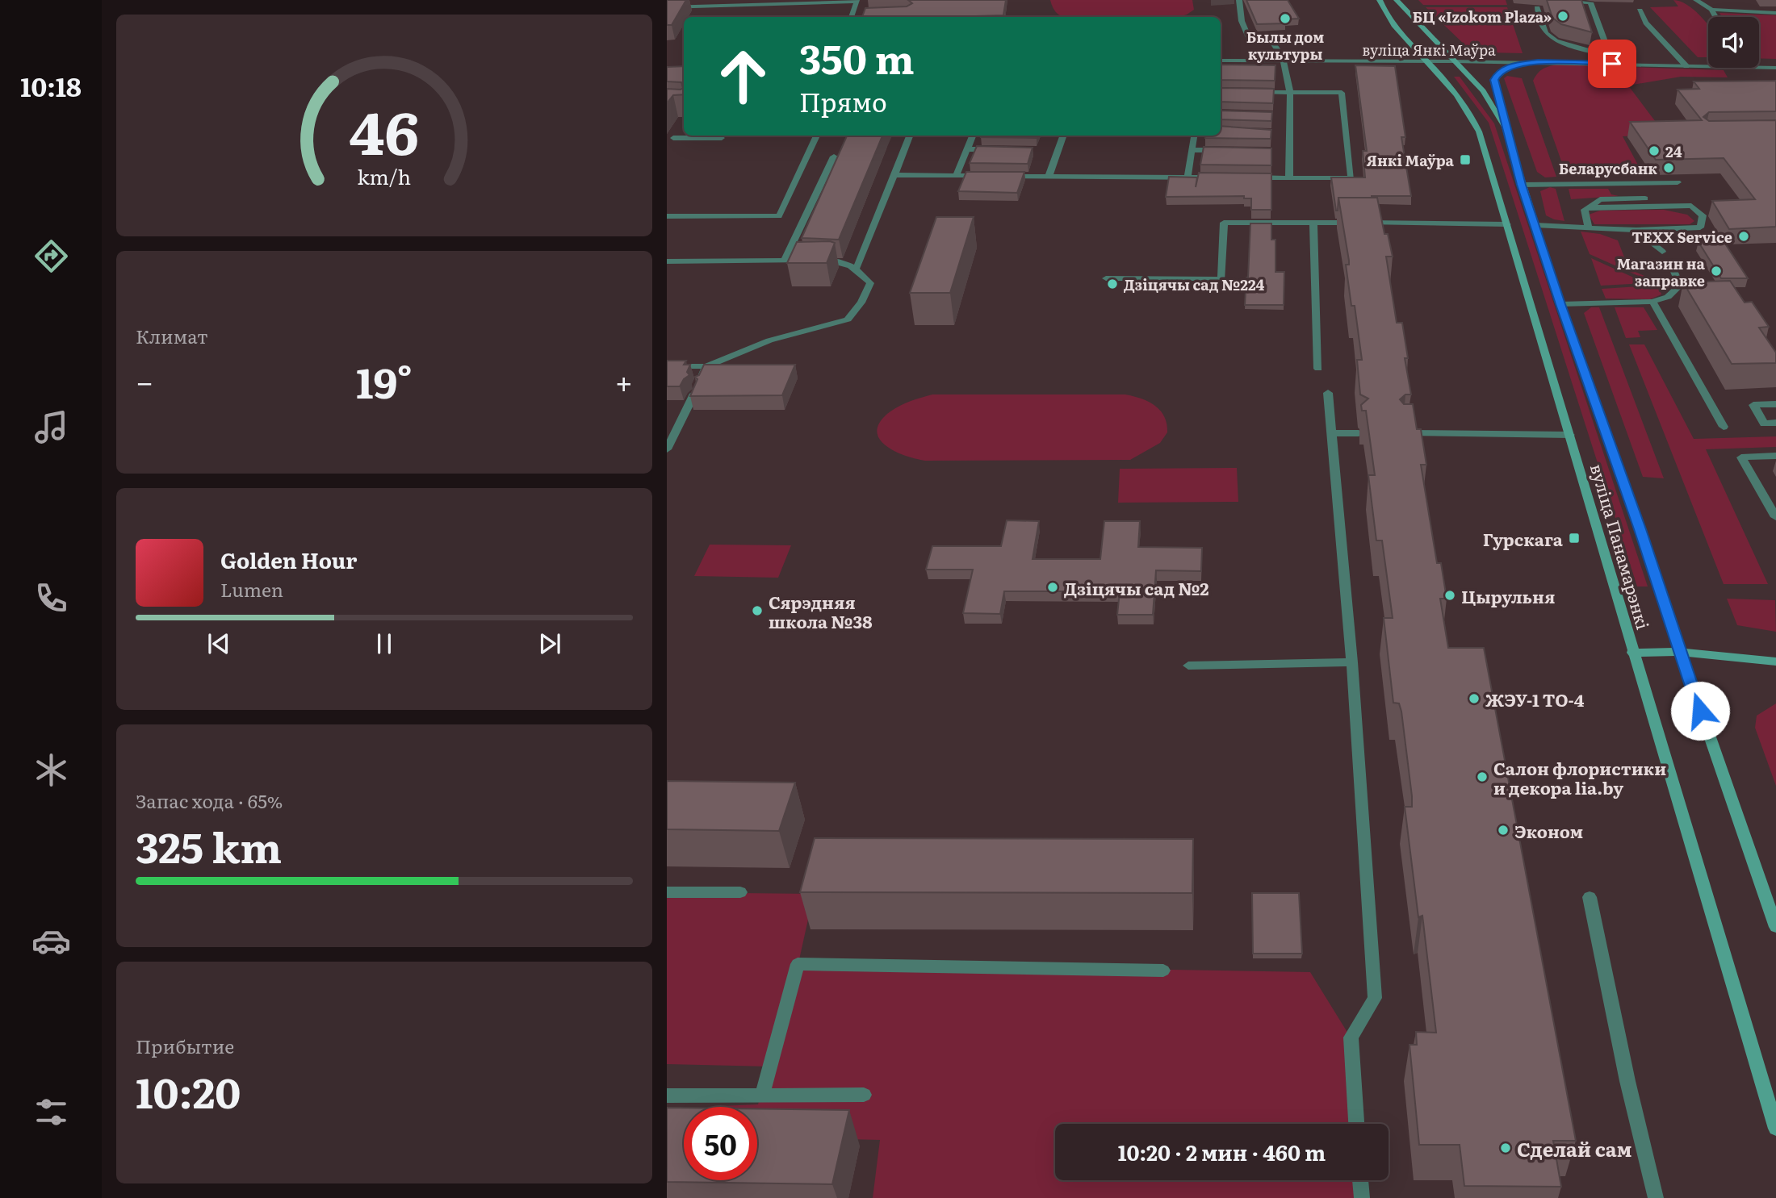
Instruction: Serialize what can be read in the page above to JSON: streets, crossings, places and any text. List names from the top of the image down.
{
  "streets": {
    "main road": ["вуліца Панамарэнкі"],
    "street": ["вуліца Янкі Маўра"]
  },
  "crossings": [
    ["вуліца Янкі Маўра", "вуліца Панамарэнкі"]
  ],
  "places": {
    "other": [
      "БЦ «Izokom Plaza»",
      "Былы дом культуры",
      "24",
      "Беларусбанк",
      "TEXX Service",
      "Магазин на заправке",
      "Дзіцячы сад №224",
      "Дзіцячы сад №2",
      "Цырульня",
      "Сярэдняя школа №38",
      "ЖЭУ-1 ТО-4",
      "Салон флористики и декора lia.by",
      "Эконом",
      "Сделай сам"
    ],
    "transit": ["Янкі Маўра", "Гурскага"]
  },
  "page": {
    "tabs": "10:18",
    "turn": ["350 m", "Прямо"],
    "tile": [
      "Климат",
      ["Запас хода · 65%", "325 km"],
      ["Прибытие", "10:20"]
    ],
    "heat": ["−", "19°", "+"],
    "song": ["Golden Hour", "Lumen"],
    "limit": "50",
    "trip": "10:20 · 2 мин · 460 m",
    "gauge": ["46", "km/h"]
  }
}
